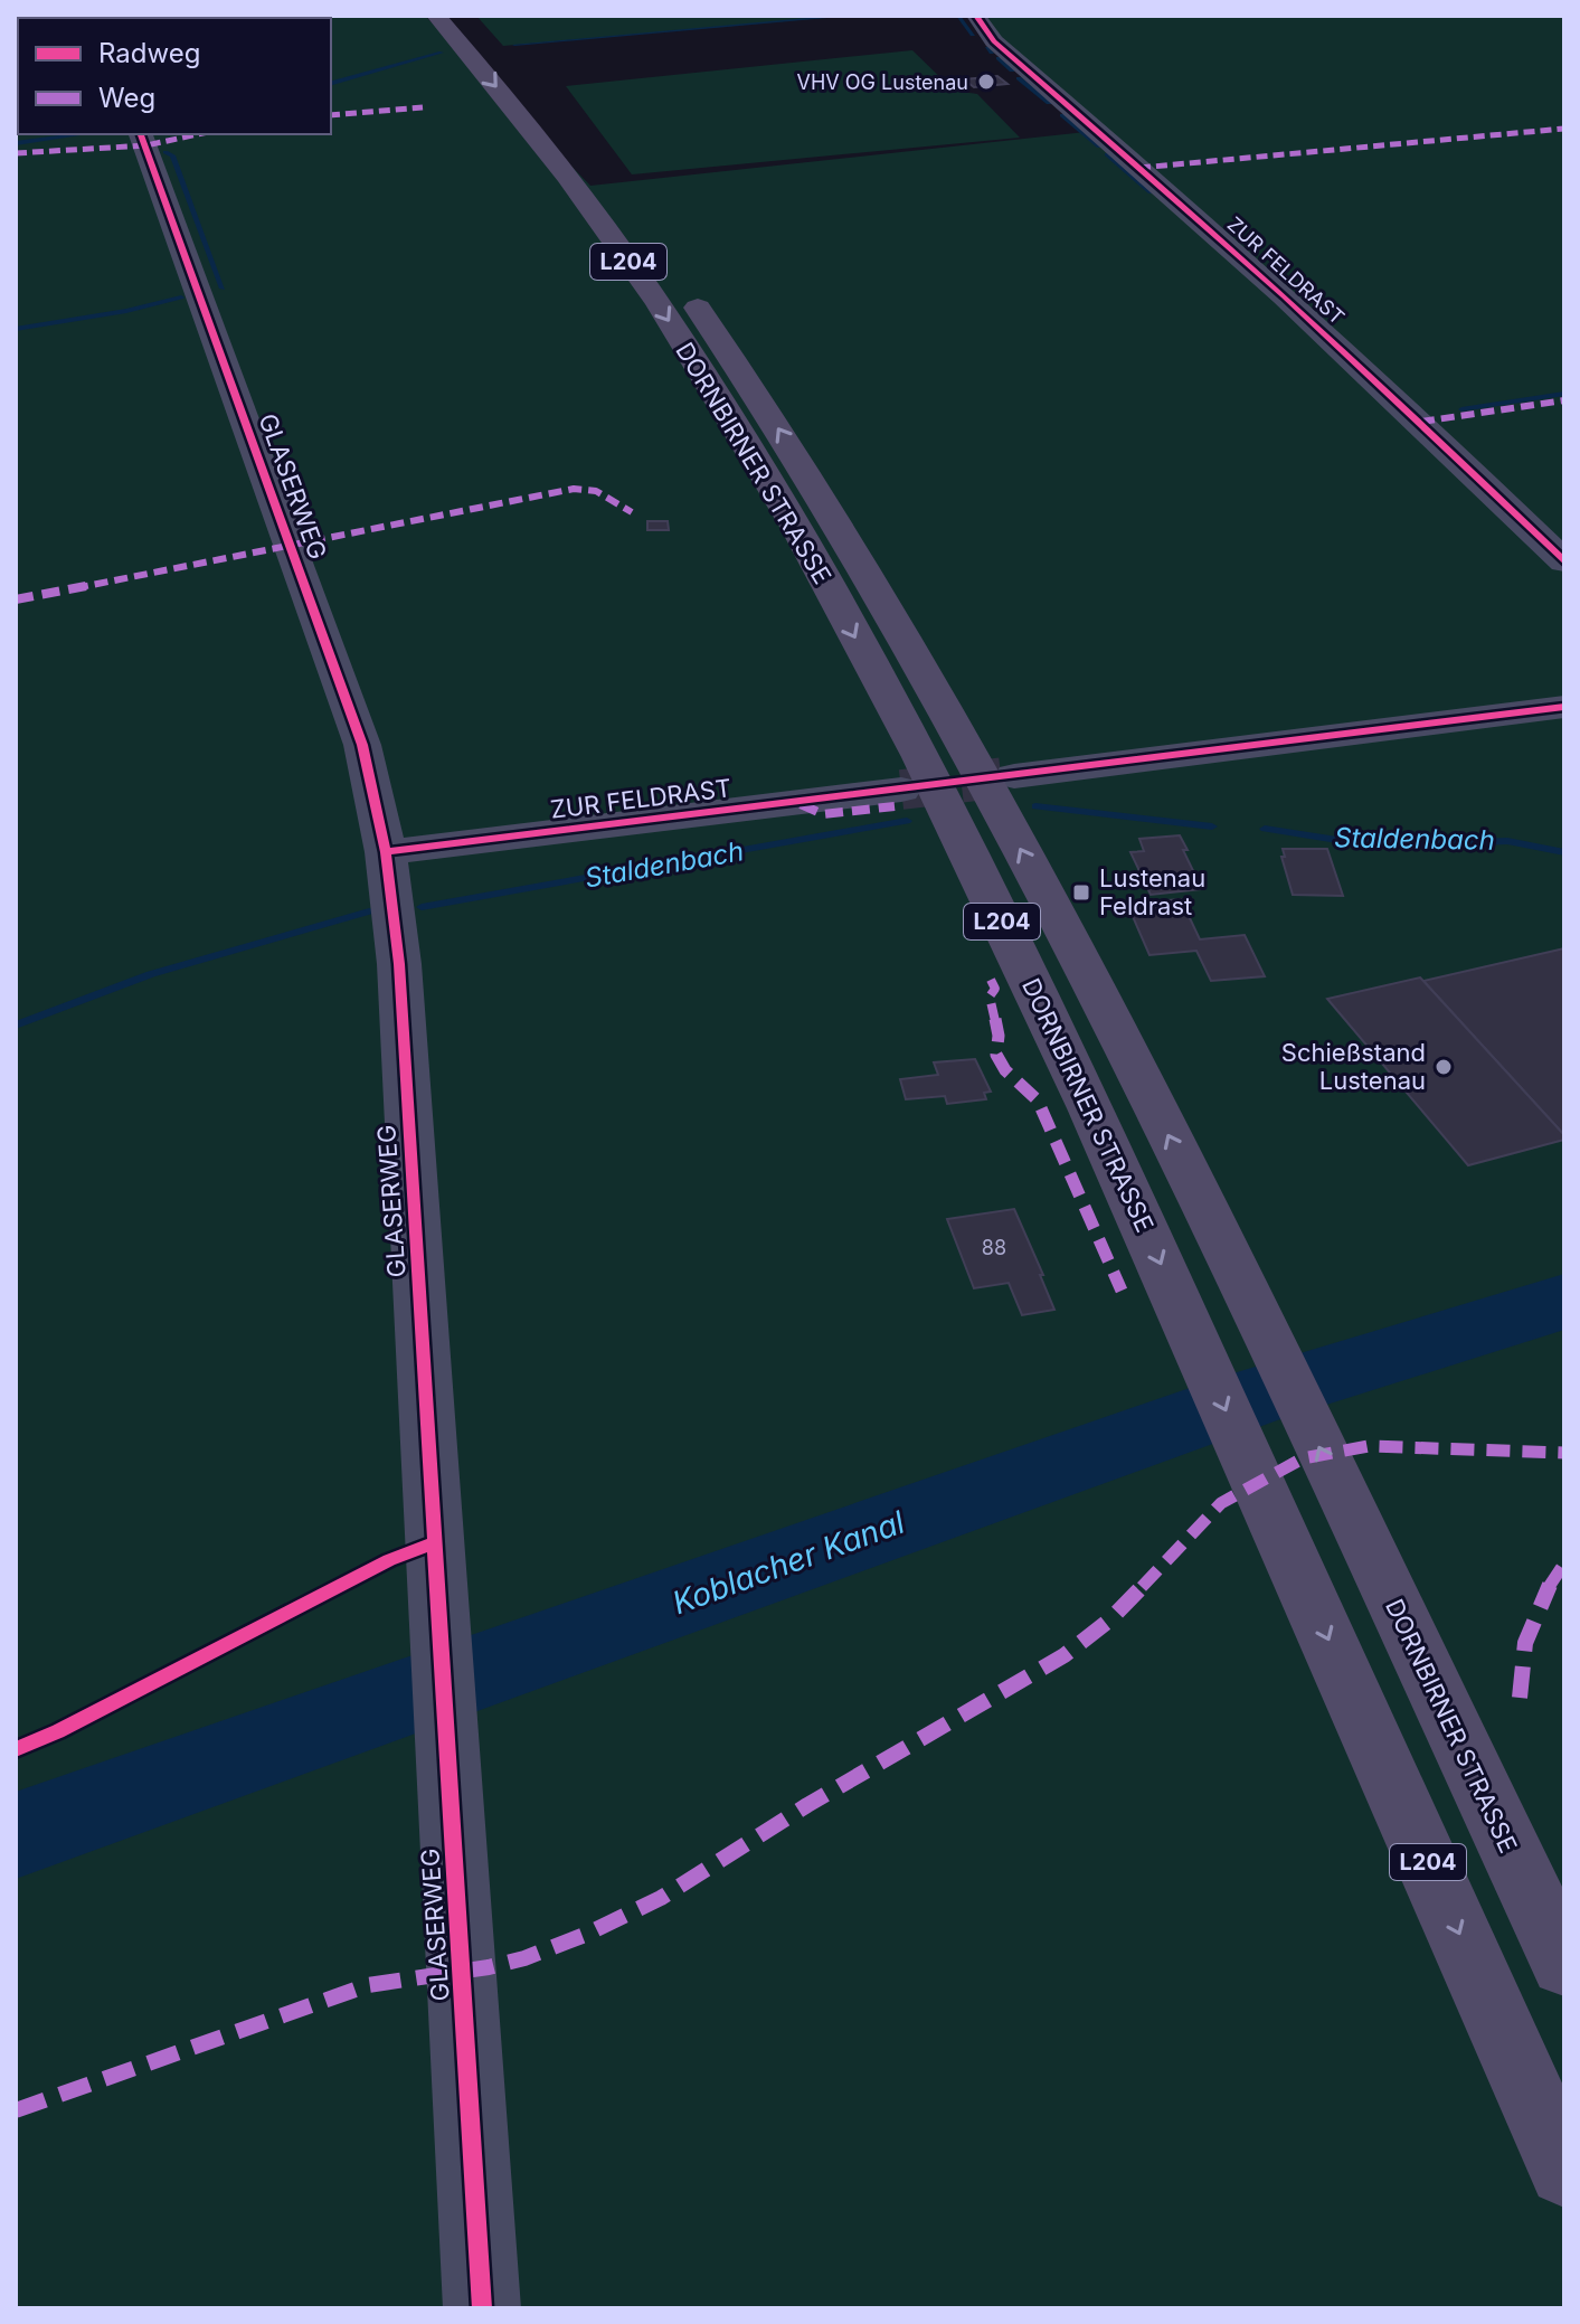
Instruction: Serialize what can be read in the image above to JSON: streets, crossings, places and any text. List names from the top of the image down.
{
  "streets": {
    "main road": ["L204", "DORNBIRNER STRASSE"],
    "street": ["ZUR FELDRAST", "GLASERWEG"]
  },
  "crossings": [
    ["ZUR FELDRAST", "GLASERWEG"]
  ],
  "water": ["Staldenbach", "Koblacher Kanal"],
  "places": {
    "other": ["VHV OG Lustenau", "Schießstand Lustenau"],
    "transit": ["Lustenau Feldrast"]
  },
  "house_numbers": ["88"],
  "legend": ["Radweg", "Weg"]
}
